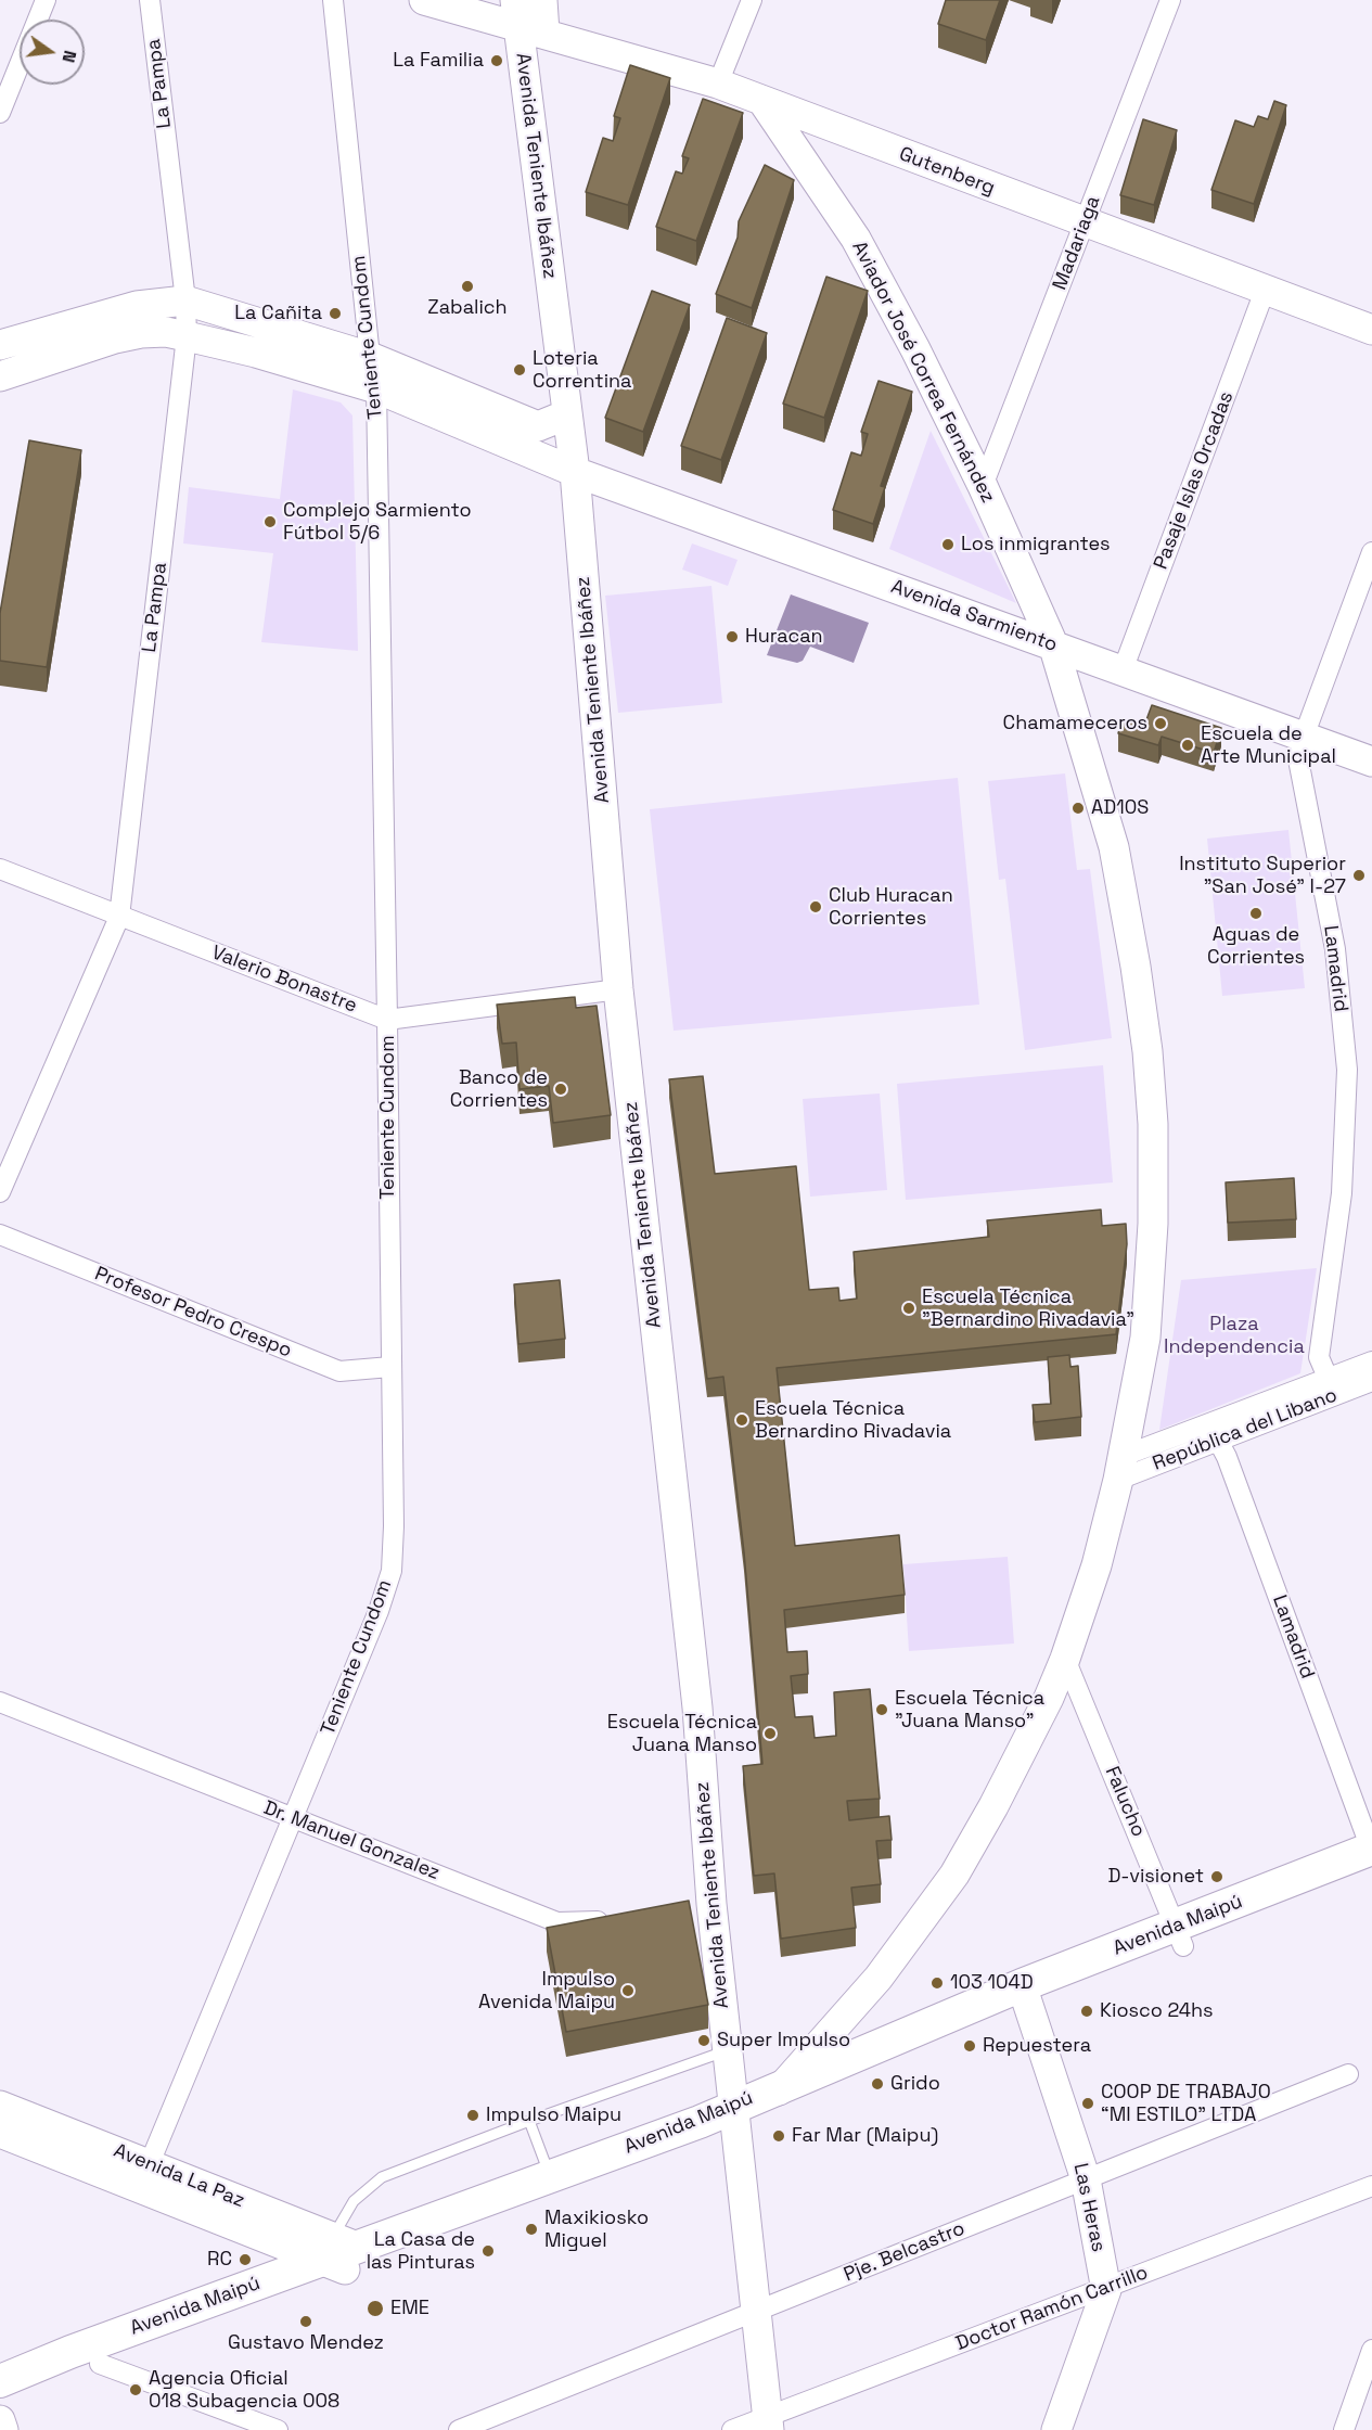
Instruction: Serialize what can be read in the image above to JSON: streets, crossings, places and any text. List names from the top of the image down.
{
  "streets": {
    "main road": [
      "Avenida Teniente Ibáñez",
      "Gutenberg",
      "Aviador José Correa Fernández",
      "Avenida Sarmiento",
      "Avenida Maipú",
      "Avenida La Paz",
      "Las Heras"
    ],
    "street": [
      "La Pampa",
      "Madariaga",
      "Teniente Cundom",
      "Pasaje Islas Orcadas",
      "Lamadrid",
      "Valerio Bonastre",
      "Profesor Pedro Crespo",
      "República del Libano",
      "Falucho",
      "Dr. Manuel Gonzalez",
      "Pje. Belcastro",
      "Doctor Ramón Carrillo"
    ]
  },
  "crossings": [
    ["La Pampa", "Avenida Sarmiento"],
    ["La Pampa", "Valerio Bonastre"],
    ["Avenida Teniente Ibáñez", "Gutenberg"],
    ["Avenida Teniente Ibáñez", "Avenida Sarmiento"],
    ["Avenida Teniente Ibáñez", "Valerio Bonastre"],
    ["Avenida Teniente Ibáñez", "Avenida Maipú"],
    ["Avenida Teniente Ibáñez", "Pje. Belcastro"],
    ["Avenida Teniente Ibáñez", "Doctor Ramón Carrillo"],
    ["Gutenberg", "Madariaga"],
    ["Gutenberg", "Aviador José Correa Fernández"],
    ["Gutenberg", "Pasaje Islas Orcadas"],
    ["Madariaga", "Aviador José Correa Fernández"],
    ["Teniente Cundom", "Avenida Sarmiento"],
    ["Teniente Cundom", "Valerio Bonastre"],
    ["Teniente Cundom", "Profesor Pedro Crespo"],
    ["Teniente Cundom", "Dr. Manuel Gonzalez"],
    ["Teniente Cundom", "Avenida La Paz"],
    ["Aviador José Correa Fernández", "Avenida Sarmiento"],
    ["Aviador José Correa Fernández", "República del Libano"],
    ["Aviador José Correa Fernández", "Falucho"],
    ["Aviador José Correa Fernández", "Avenida Maipú"],
    ["Pasaje Islas Orcadas", "Avenida Sarmiento"],
    ["Avenida Sarmiento", "Lamadrid"],
    ["Lamadrid", "República del Libano"],
    ["Lamadrid", "Avenida Maipú"],
    ["Falucho", "Avenida Maipú"],
    ["Avenida Maipú", "Avenida La Paz"],
    ["Avenida Maipú", "Las Heras"],
    ["Las Heras", "Pje. Belcastro"],
    ["Las Heras", "Doctor Ramón Carrillo"]
  ],
  "parks": ["Plaza Independencia"],
  "places": [
    "La Familia",
    "Zabalich",
    "La Cañita",
    "Loteria Correntina",
    "Complejo Sarmiento Fútbol 5/6",
    "Los inmigrantes",
    "Huracan",
    "Chamameceros",
    "Escuela de Arte Municipal",
    "AD10S",
    "Instituto Superior \"San José\" I-27",
    "Club Huracan Corrientes",
    "Aguas de Corrientes",
    "Banco de Corrientes",
    "Escuela Técnica \"Bernardino Rivadavia\"",
    "Escuela Técnica Bernardino Rivadavia",
    "Escuela Técnica \"Juana Manso\"",
    "Escuela Técnica Juana Manso",
    "D-visionet",
    "103 104D",
    "Impulso Avenida Maipu",
    "Kiosco 24hs",
    "Super Impulso",
    "Repuestera",
    "Grido",
    "COOP DE TRABAJO “MI ESTILO” LTDA",
    "Impulso Maipu",
    "Far Mar (Maipu)",
    "Maxikiosko Miguel",
    "La Casa de las Pinturas",
    "RC",
    "EME",
    "Gustavo Mendez",
    "Agencia Oficial 018 Subagencia 008"
  ],
  "north": "right"
}
